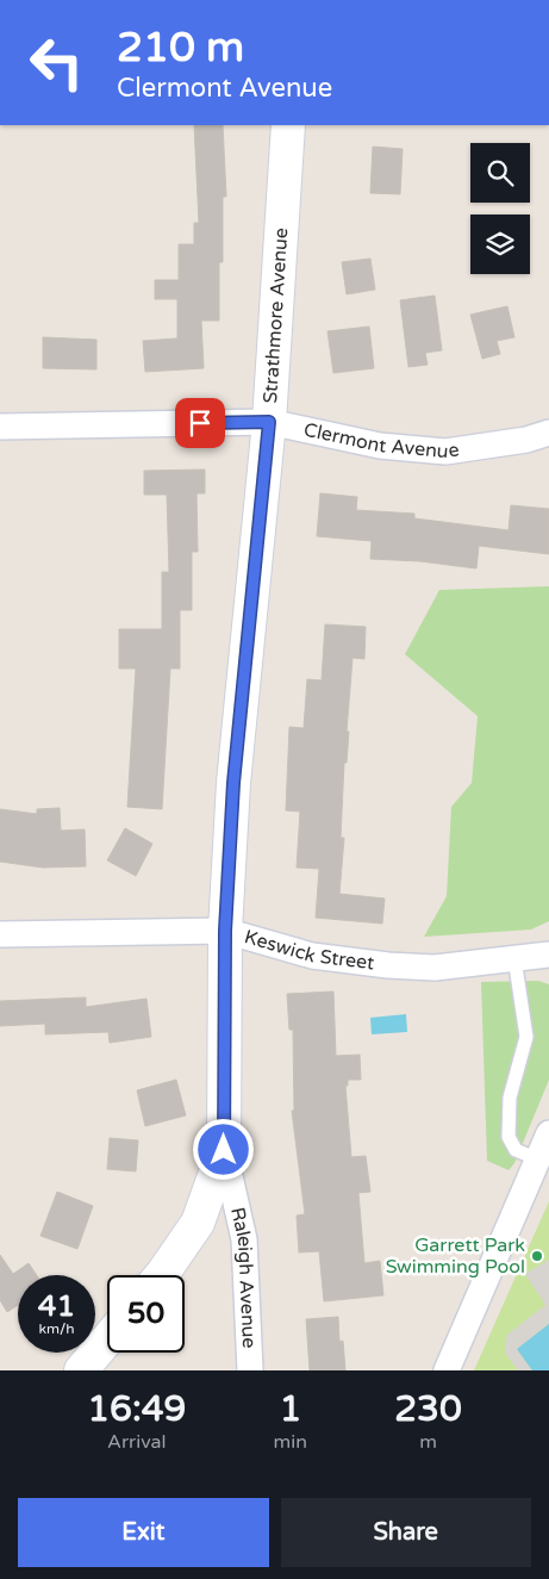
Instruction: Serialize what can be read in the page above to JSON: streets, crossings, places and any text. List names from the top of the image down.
{
  "streets": {
    "main road": ["Strathmore Avenue"],
    "street": ["Clermont Avenue", "Keswick Street", "Raleigh Avenue"]
  },
  "crossings": [
    ["Strathmore Avenue", "Clermont Avenue"],
    ["Strathmore Avenue", "Keswick Street"],
    ["Strathmore Avenue", "Raleigh Avenue"]
  ],
  "places": ["Garrett Park Swimming Pool"],
  "page": {
    "turn": ["210 m", "Clermont Avenue"],
    "speed": "41 km/h",
    "limit": "50",
    "eta": [
      "16:49",
      "Arrival",
      "1",
      "min",
      "230",
      "m"
    ],
    "buttons": ["Exit", "Share"]
  }
}
